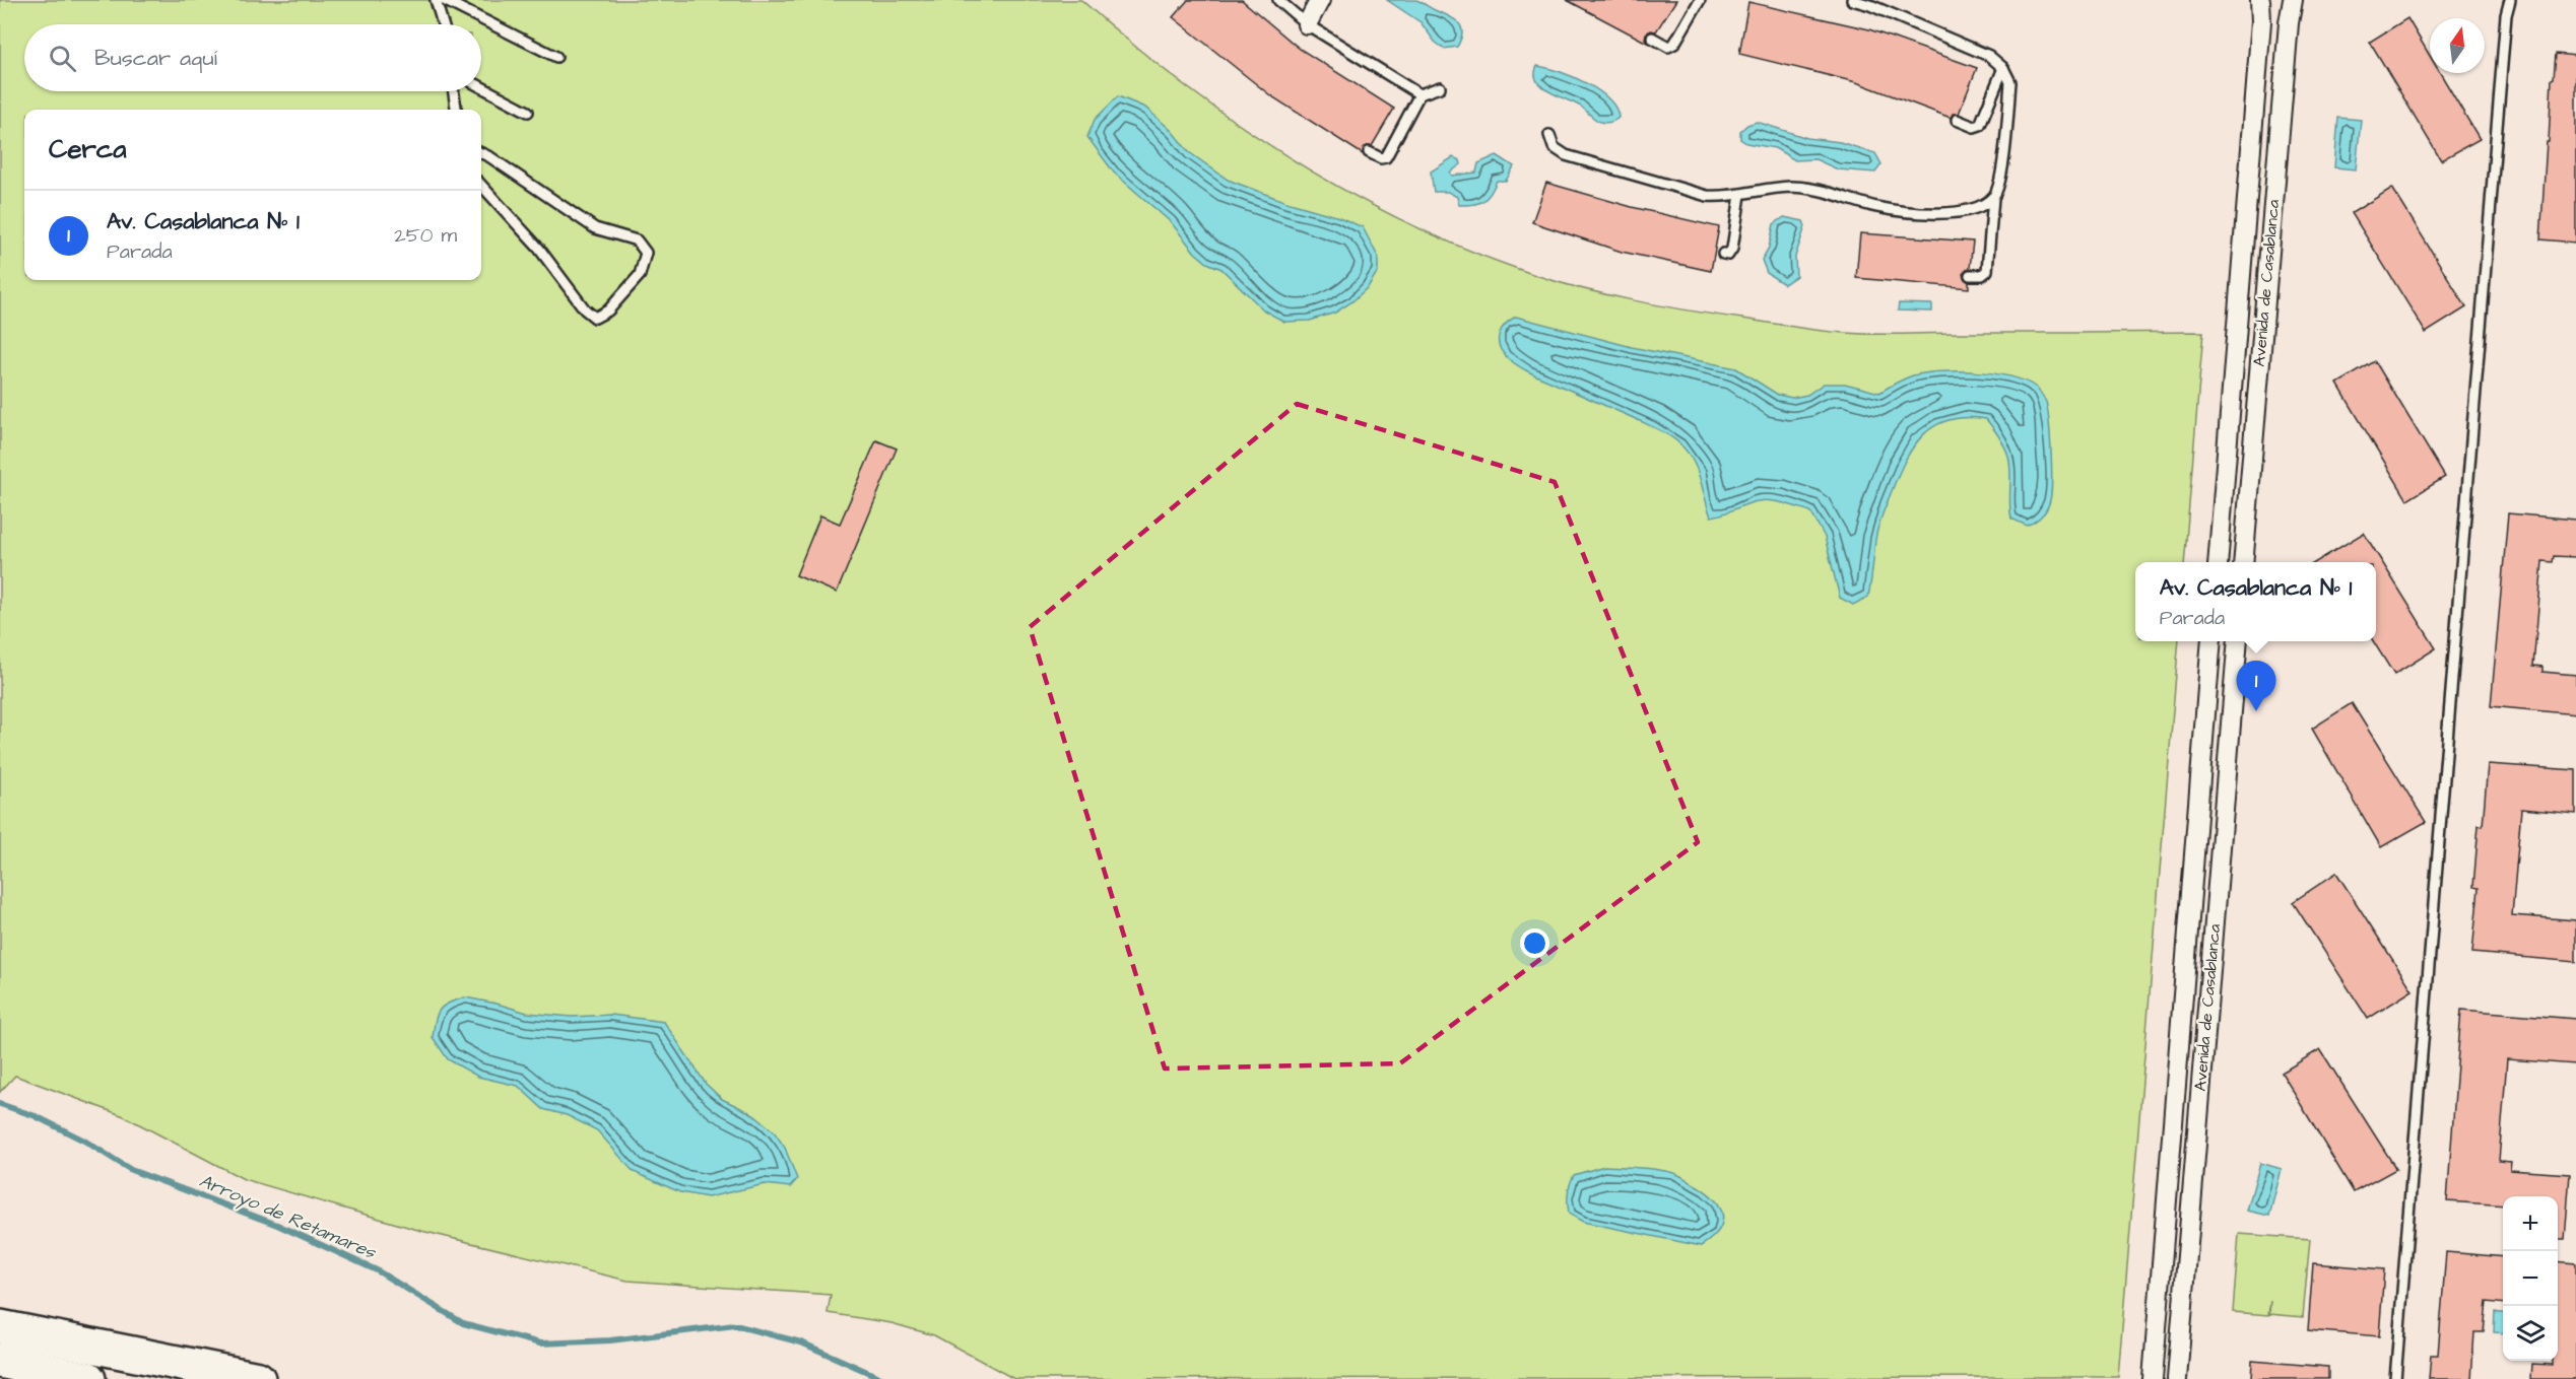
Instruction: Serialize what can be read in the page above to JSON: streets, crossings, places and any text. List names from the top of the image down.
{
  "streets": {
    "street": ["Avenida de Casablanca"]
  },
  "water": ["Arroyo de Retamares"],
  "north": "top",
  "page": {
    "search": "Buscar aquí",
    "heading": "Cerca",
    "list": [
      {
        "mark": "1",
        "name": "Av. Casablanca Nº 1",
        "note": "Parada",
        "value": "250 m"
      }
    ],
    "popup": ["Av. Casablanca Nº 1", "Parada"],
    "pins": "1",
    "map_buttons": ["+", "−"]
  }
}
